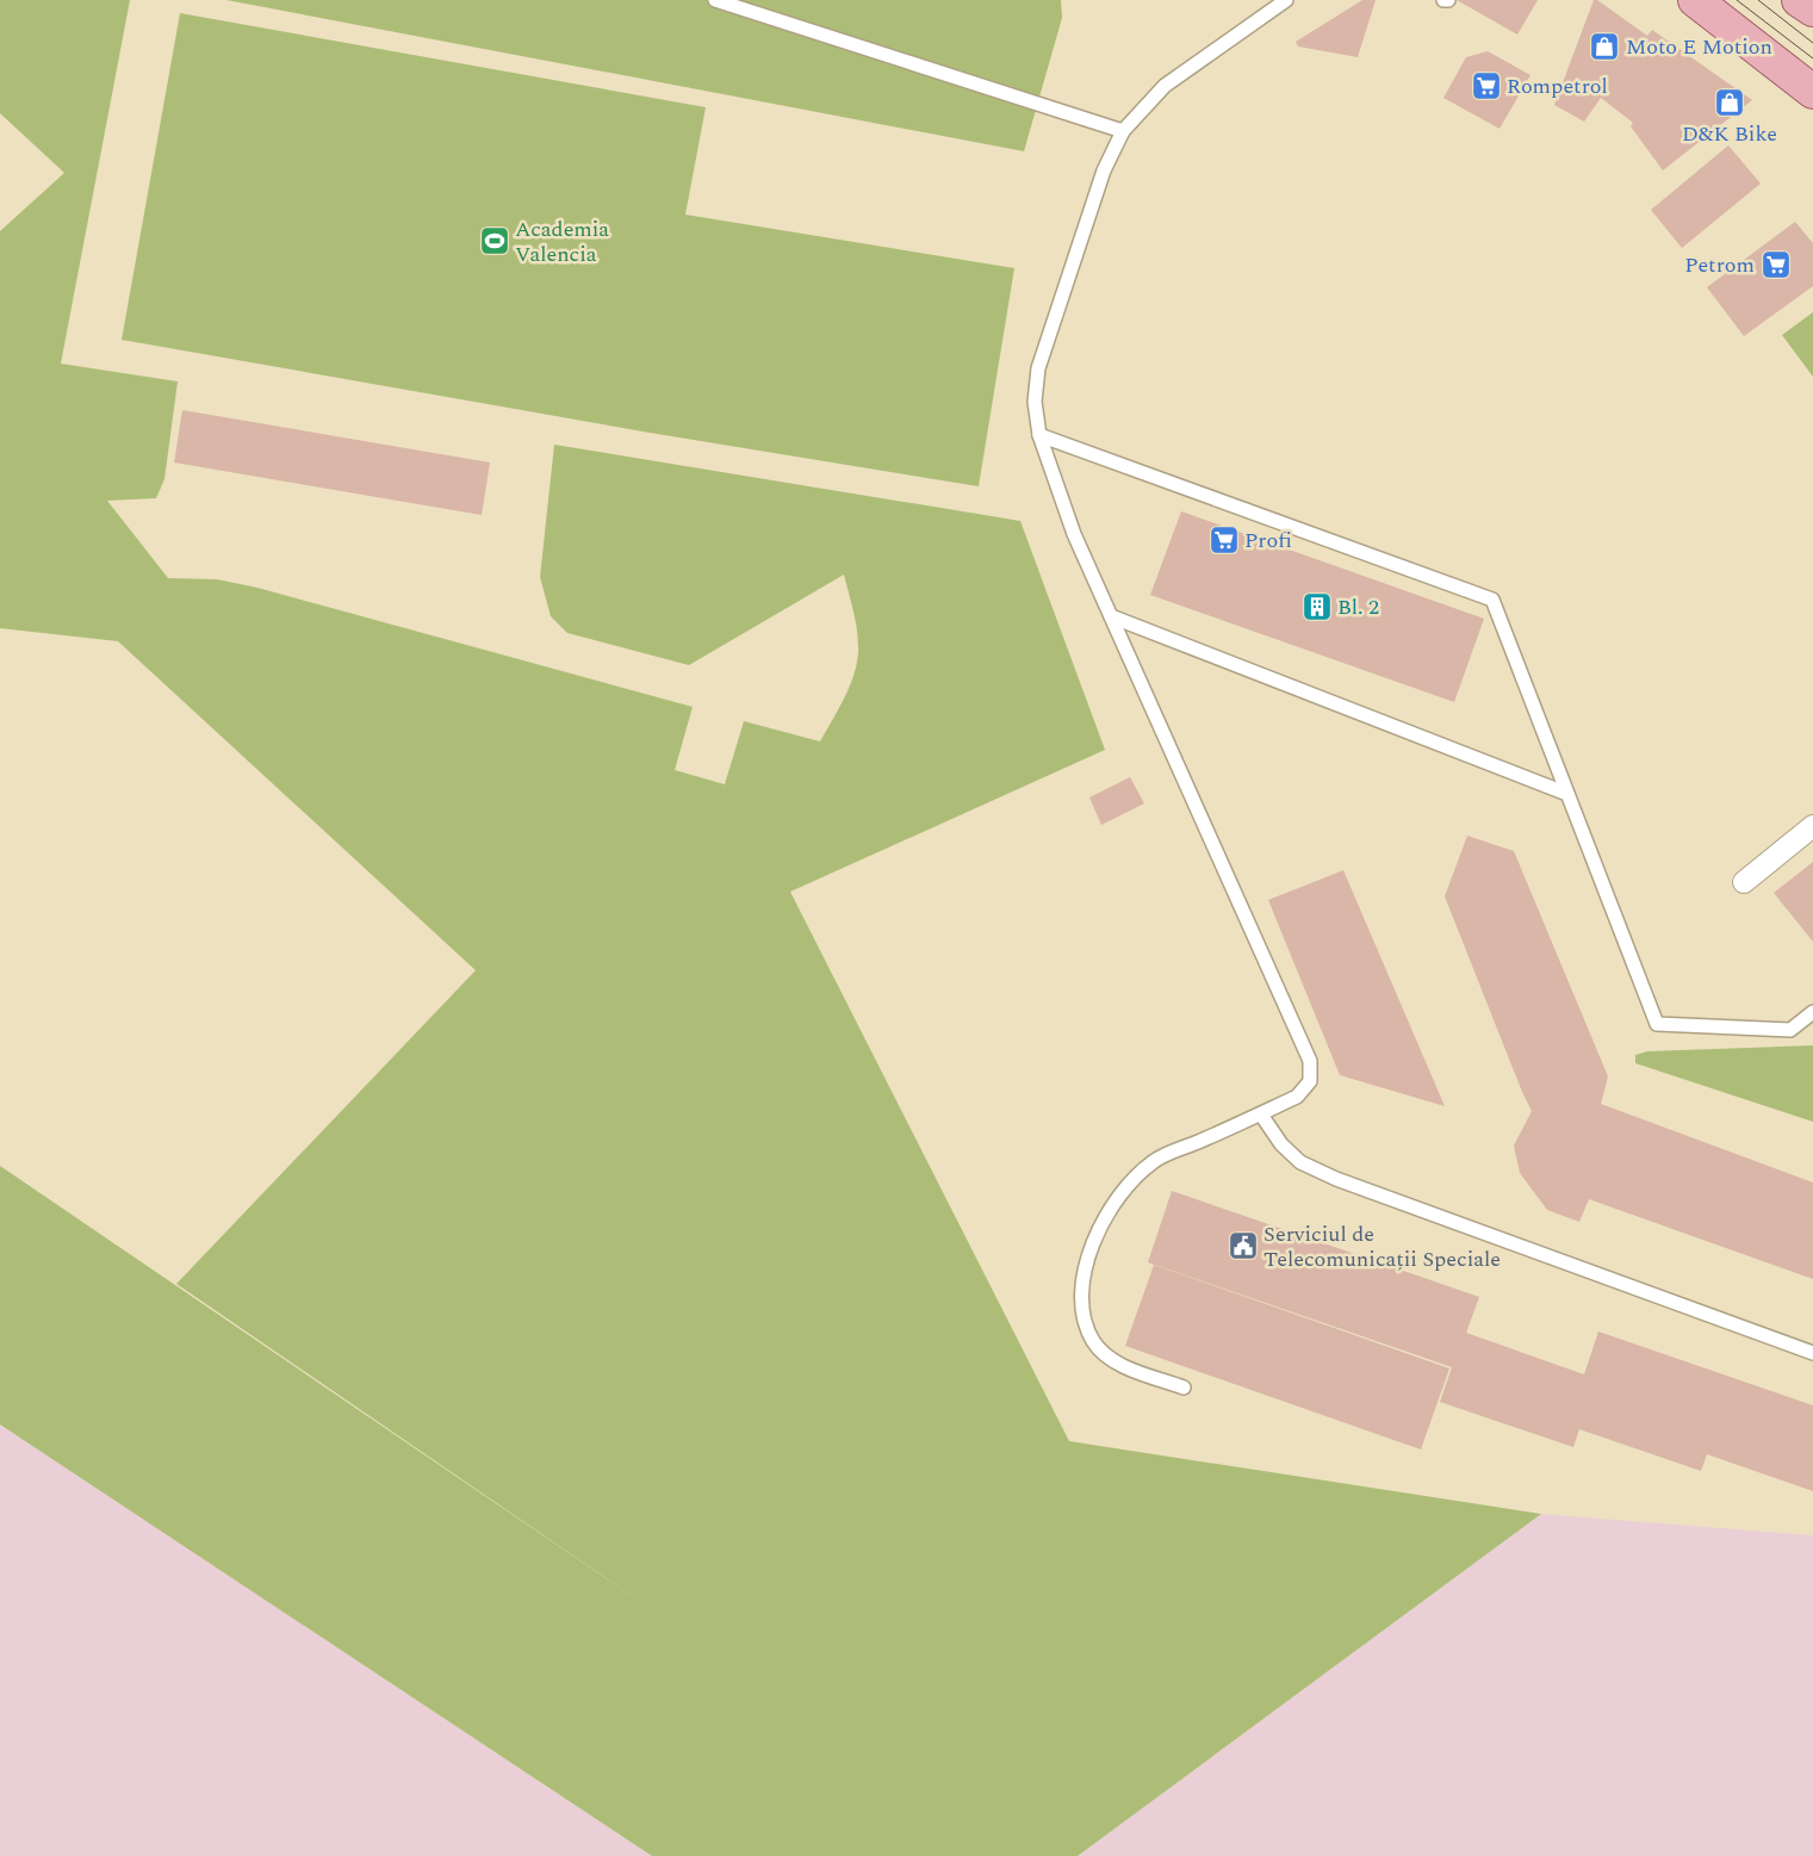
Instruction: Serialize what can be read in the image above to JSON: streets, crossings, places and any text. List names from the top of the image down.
{
  "places": {
    "shop": ["Moto E Motion", "D&K Bike"],
    "supermarket": ["Rompetrol", "Petrom", "Profi"],
    "sports": ["Academia Valencia"],
    "building": ["Bl. 2"],
    "public building": ["Serviciul de Telecomunicații Speciale"]
  }
}
